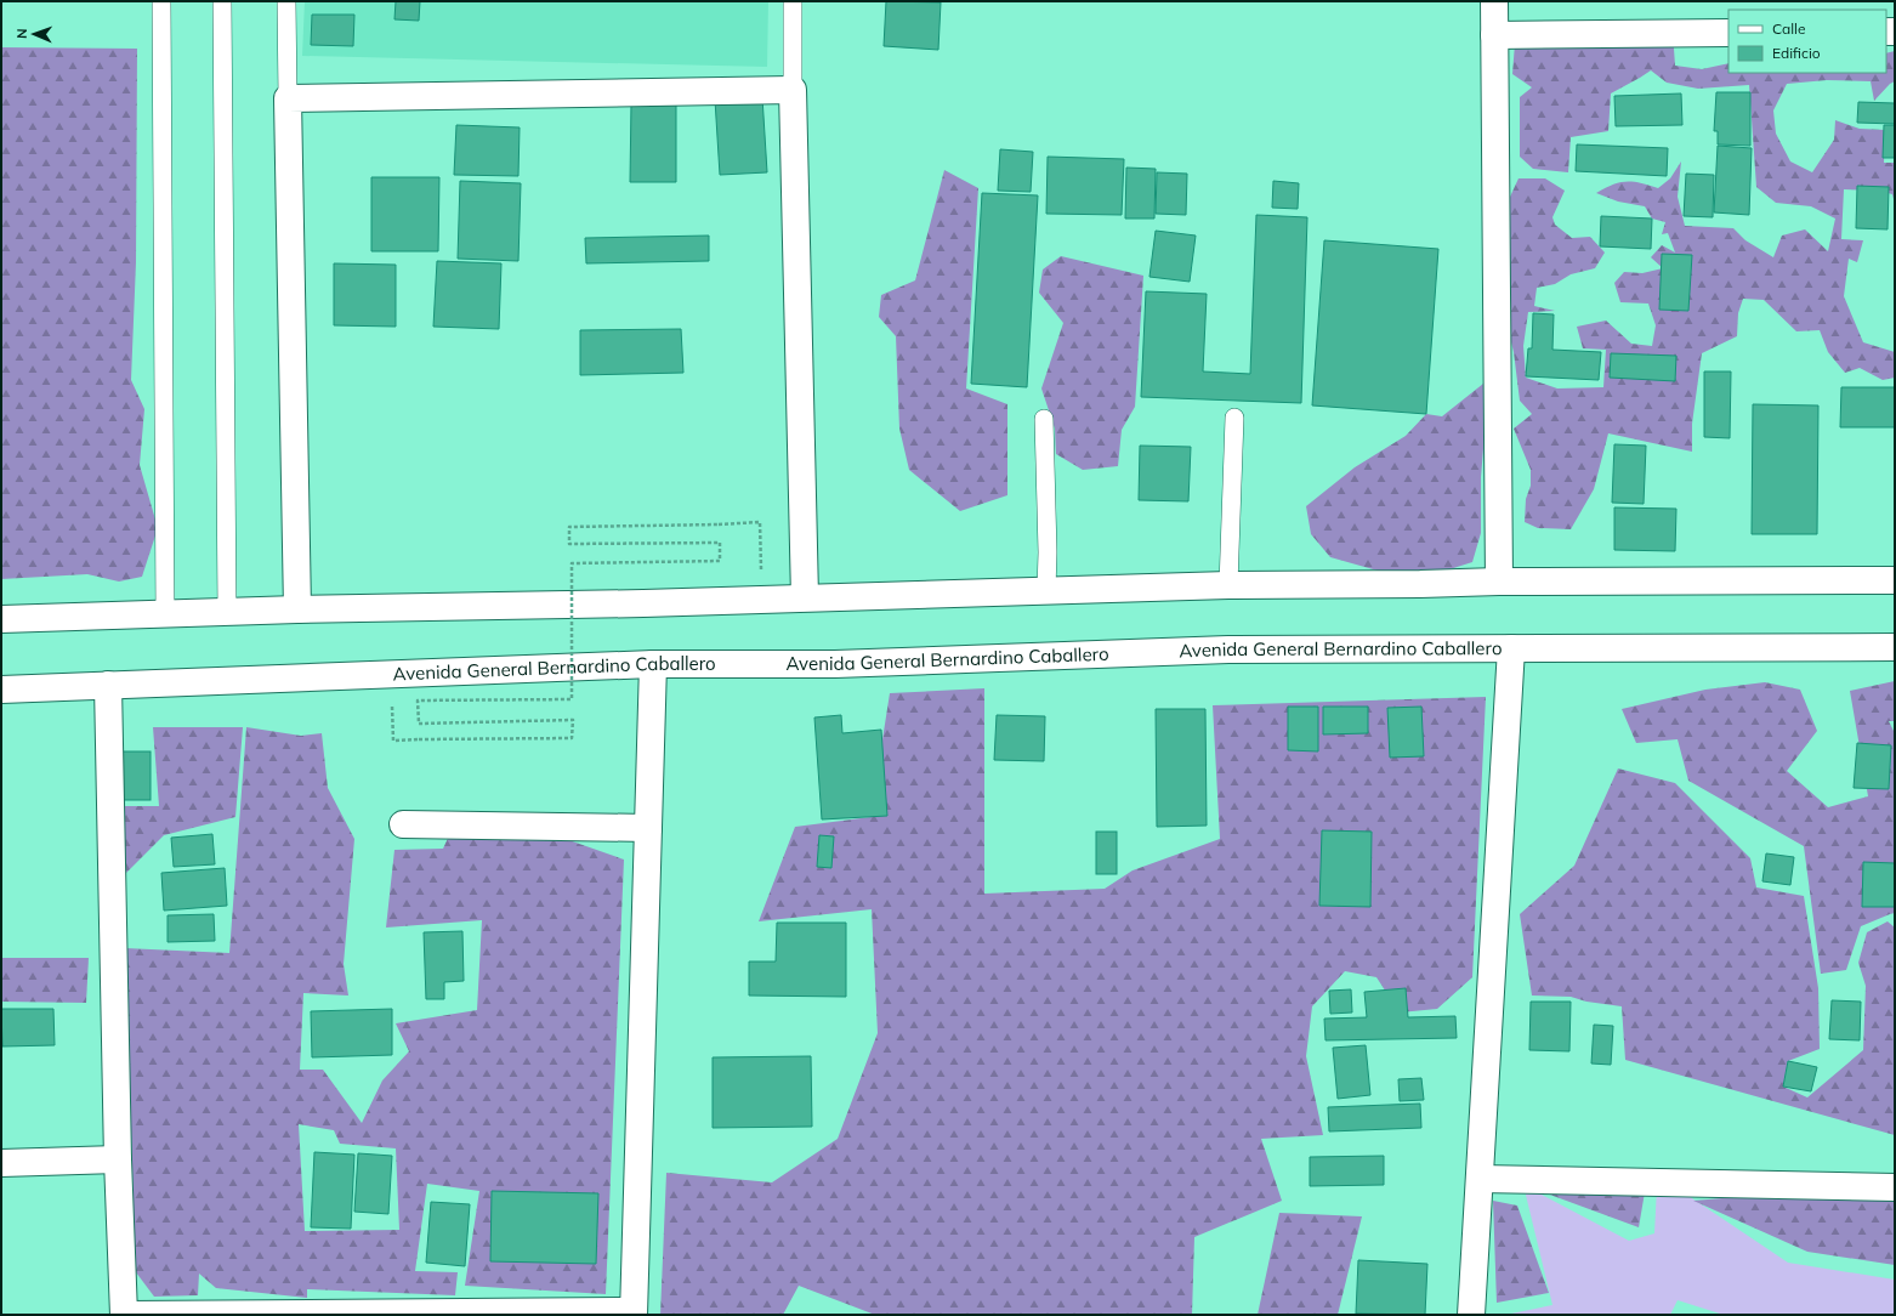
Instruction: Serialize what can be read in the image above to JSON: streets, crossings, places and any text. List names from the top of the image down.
{
  "streets": {
    "street": ["Avenida General Bernardino Caballero"]
  },
  "legend": ["Calle", "Edificio"],
  "north": "left"
}
